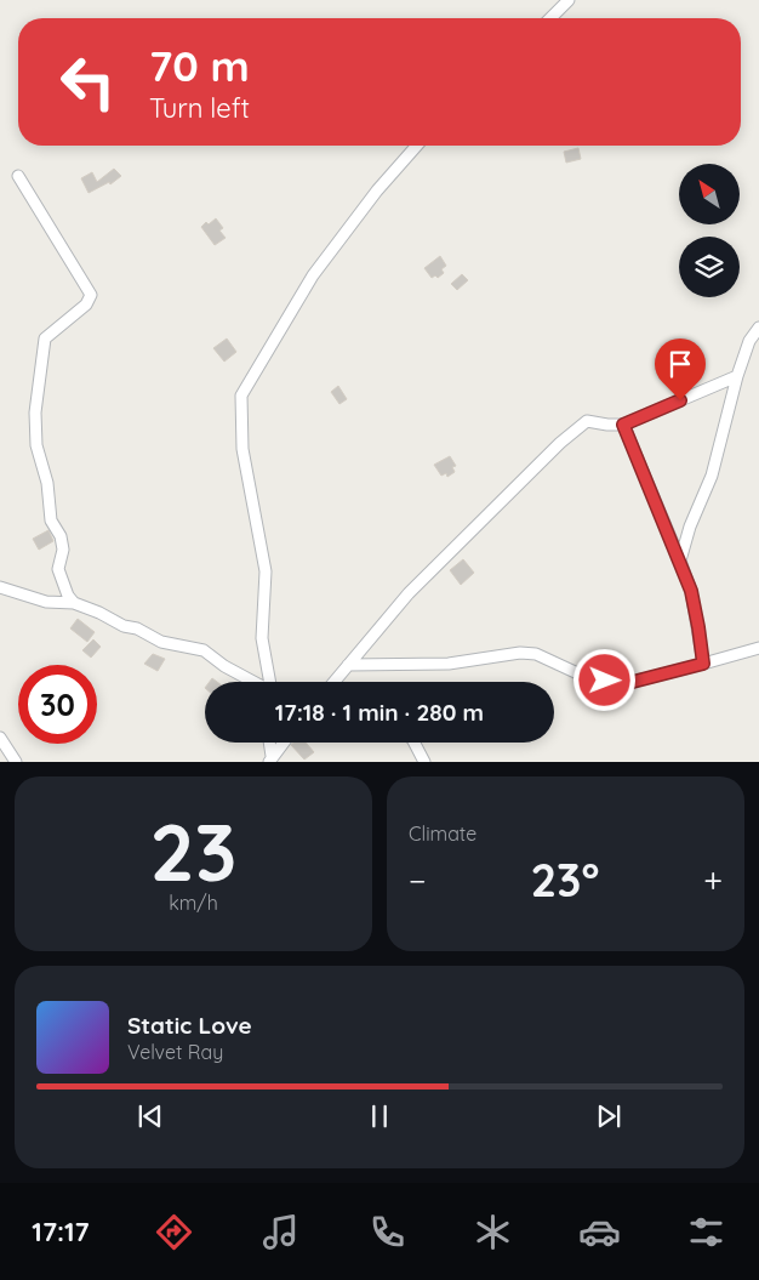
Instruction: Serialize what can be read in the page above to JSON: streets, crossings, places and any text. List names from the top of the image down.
{
  "north": "top left",
  "page": {
    "turn": ["70 m", "Turn left"],
    "limit": "30",
    "trip": "17:18 · 1 min · 280 m",
    "tile": [
      ["23", "km/h"],
      "Climate"
    ],
    "heat": ["−", "23°", "+"],
    "song": ["Static Love", "Velvet Ray"],
    "tabs": "17:17"
  }
}
